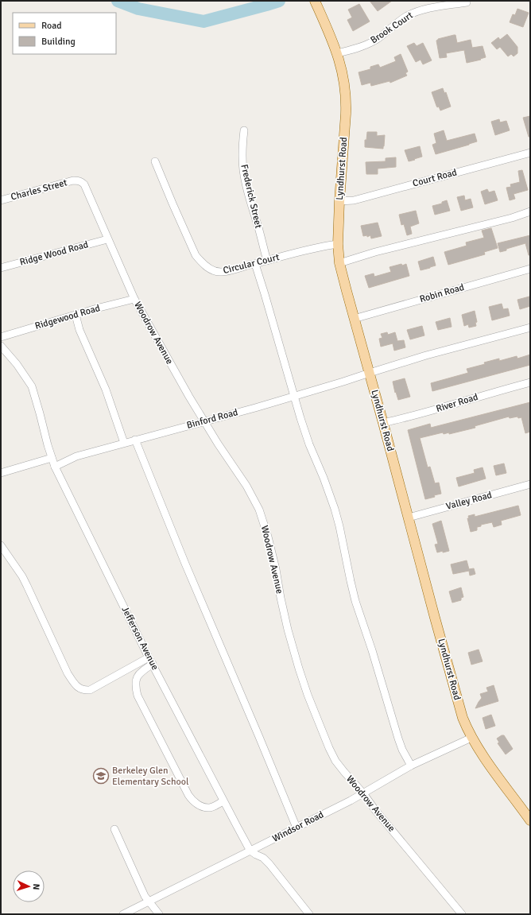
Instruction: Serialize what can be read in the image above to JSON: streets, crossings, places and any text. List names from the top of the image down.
{
  "streets": {
    "main road": ["Lyndhurst Road"],
    "street": [
      "Brook Court",
      "Court Road",
      "Charles Street",
      "Frederick Street",
      "Ridge Wood Road",
      "Circular Court",
      "Robin Road",
      "Ridgewood Road",
      "Woodrow Avenue",
      "River Road",
      "Binford Road",
      "Valley Road",
      "Jefferson Avenue",
      "Windsor Road"
    ]
  },
  "crossings": [
    ["Brook Court", "Lyndhurst Road"],
    ["Lyndhurst Road", "Court Road"],
    ["Lyndhurst Road", "Circular Court"],
    ["Lyndhurst Road", "Robin Road"],
    ["Lyndhurst Road", "River Road"],
    ["Lyndhurst Road", "Binford Road"],
    ["Lyndhurst Road", "Valley Road"],
    ["Lyndhurst Road", "Windsor Road"],
    ["Charles Street", "Woodrow Avenue"],
    ["Frederick Street", "Circular Court"],
    ["Ridge Wood Road", "Woodrow Avenue"],
    ["Ridgewood Road", "Woodrow Avenue"],
    ["Woodrow Avenue", "Binford Road"],
    ["Woodrow Avenue", "Windsor Road"],
    ["Binford Road", "Jefferson Avenue"],
    ["Jefferson Avenue", "Windsor Road"]
  ],
  "places": {
    "school or university": ["Berkeley Glen Elementary School"]
  },
  "legend": ["Road", "Building"],
  "north": "right"
}
